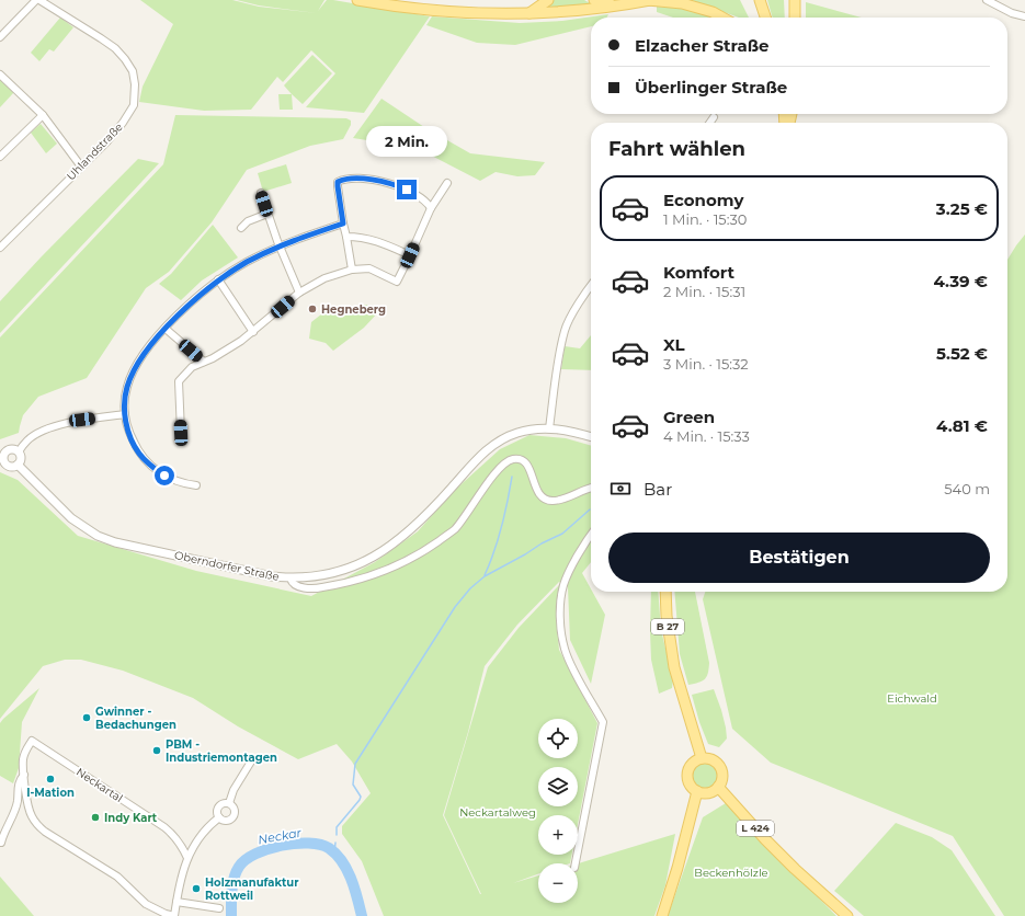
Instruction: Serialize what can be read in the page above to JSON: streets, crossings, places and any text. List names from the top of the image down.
{
  "streets": {
    "main road": ["B 27", "L 424"],
    "street": ["Uhlandstraße", "Oberndorfer Straße", "Neckartal"]
  },
  "crossings": [
    ["B 27", "L 424"]
  ],
  "water": ["Neckar"],
  "parks": ["Eichwald", "Neckartalweg", "Beckenhölzle"],
  "places": [
    "Hegneberg",
    "Gwinner - Bedachungen",
    "PBM - Industriemontagen",
    "I-Mation",
    "Indy Kart",
    "Holzmanufaktur Rottweil"
  ],
  "page": {
    "banner": ["Elzacher Straße", "Überlinger Straße"],
    "heading": "Fahrt wählen",
    "bubble": "2 Min.",
    "list": [
      {
        "name": "Economy",
        "note": "1 Min. · 15:30",
        "value": "3.25 €"
      },
      {
        "name": "Komfort",
        "note": "2 Min. · 15:31",
        "value": "4.39 €"
      },
      {
        "name": "XL",
        "note": "3 Min. · 15:32",
        "value": "5.52 €"
      },
      {
        "name": "Green",
        "note": "4 Min. · 15:33",
        "value": "4.81 €"
      }
    ],
    "pay": ["Bar", "540 m"],
    "buttons": "Bestätigen",
    "map_buttons": ["+", "−"]
  }
}
